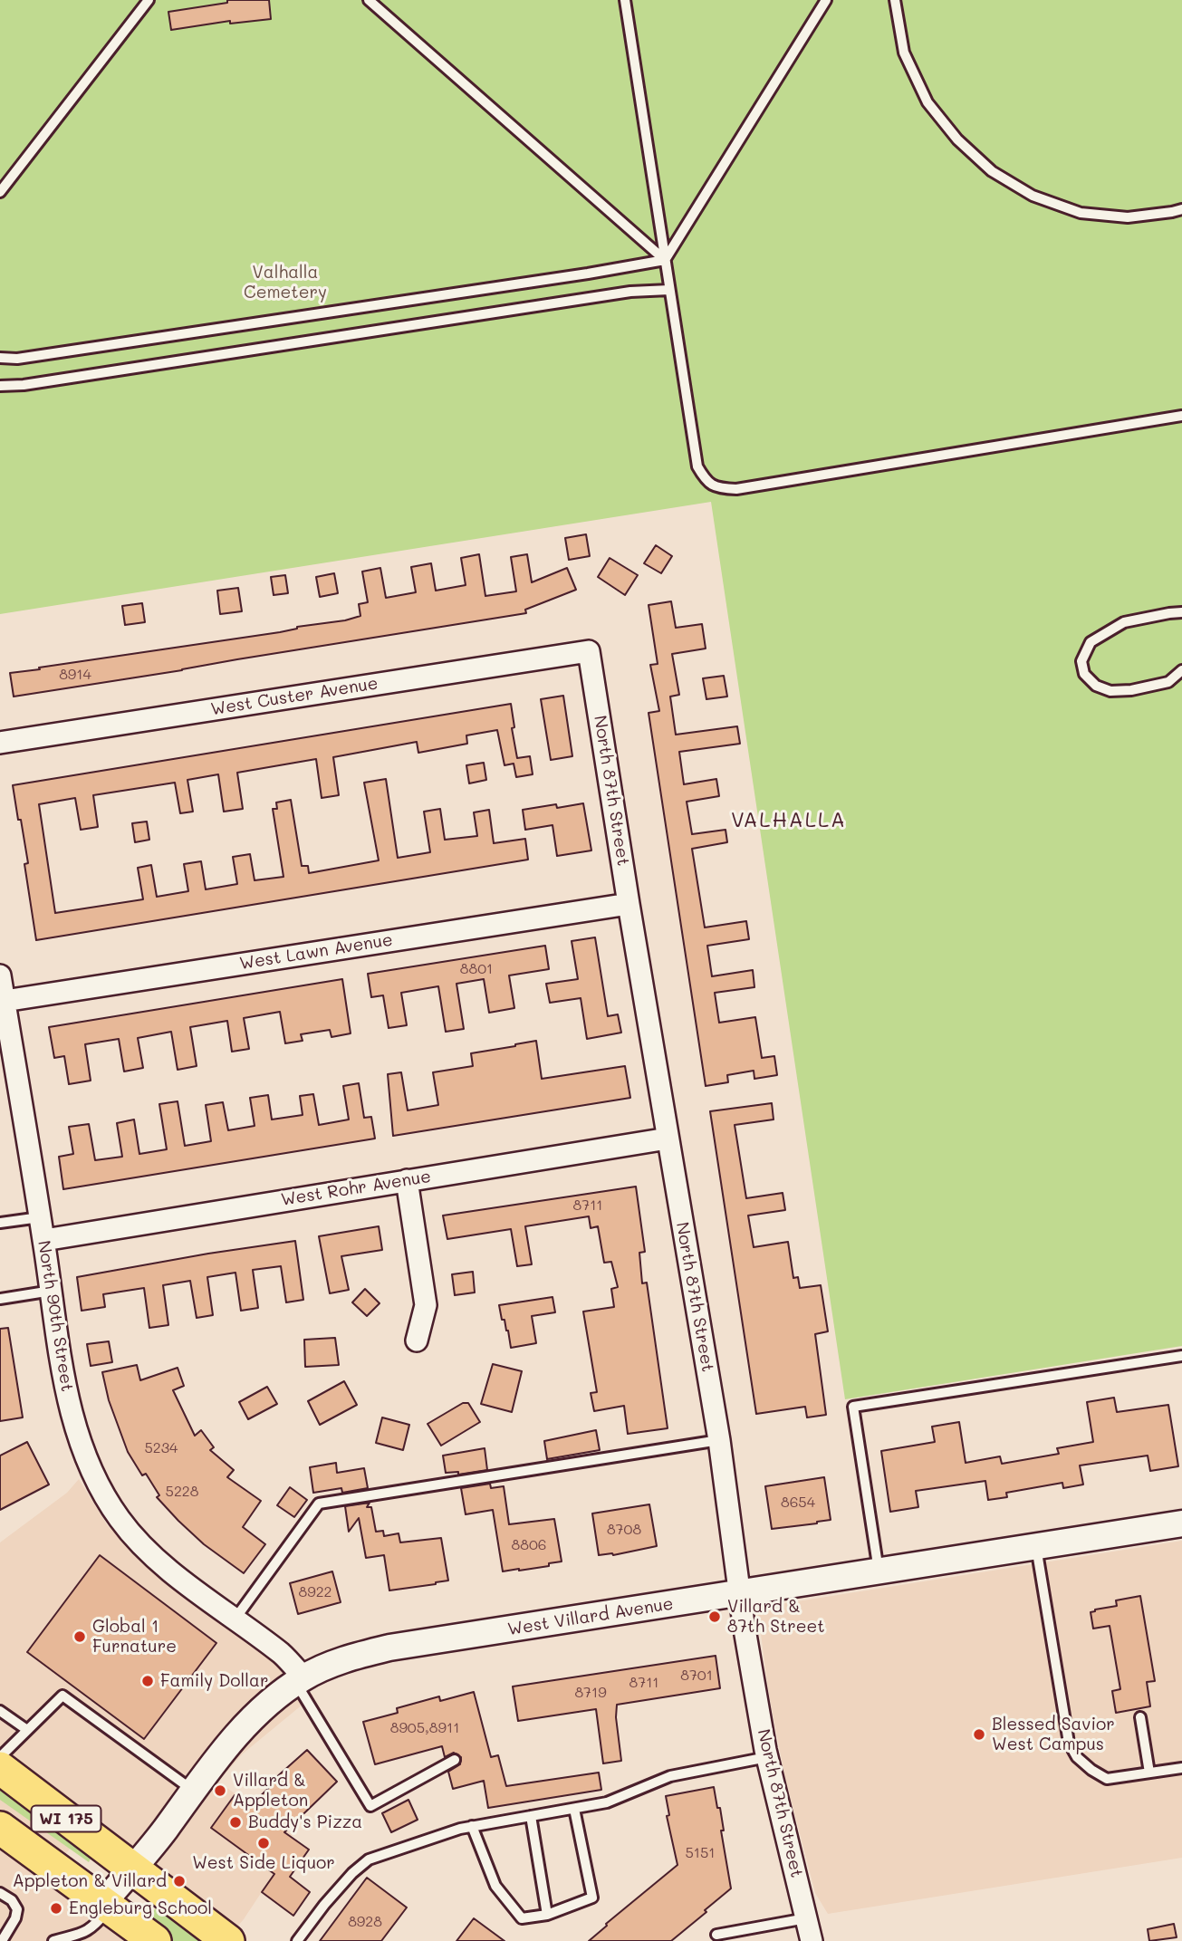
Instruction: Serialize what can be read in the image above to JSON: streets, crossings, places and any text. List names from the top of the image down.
{
  "streets": {
    "main road": ["WI 175"],
    "street": [
      "West Custer Avenue",
      "North 87th Street",
      "West Lawn Avenue",
      "West Rohr Avenue",
      "North 90th Street",
      "West Villard Avenue"
    ]
  },
  "crossings": [
    ["West Custer Avenue", "North 87th Street"],
    ["North 87th Street", "West Lawn Avenue"],
    ["North 87th Street", "West Rohr Avenue"],
    ["North 87th Street", "West Villard Avenue"],
    ["West Lawn Avenue", "North 90th Street"],
    ["West Rohr Avenue", "North 90th Street"],
    ["North 90th Street", "West Villard Avenue"],
    ["West Villard Avenue", "WI 175"]
  ],
  "districts": ["VALHALLA"],
  "parks": ["Valhalla Cemetery"],
  "places": [
    "Villard & 87th Street",
    "Global 1 Furnature",
    "Family Dollar",
    "Blessed Savior West Campus",
    "Villard & Appleton",
    "Buddy's Pizza",
    "West Side Liquor",
    "Appleton & Villard",
    "Engleburg School"
  ],
  "house_numbers": [
    "8914",
    "8801",
    "8711",
    "5234",
    "5228",
    "8654",
    "8708",
    "8806",
    "8922",
    "8701",
    "8711",
    "8719",
    "8905,8911",
    "5151",
    "8928"
  ]
}
